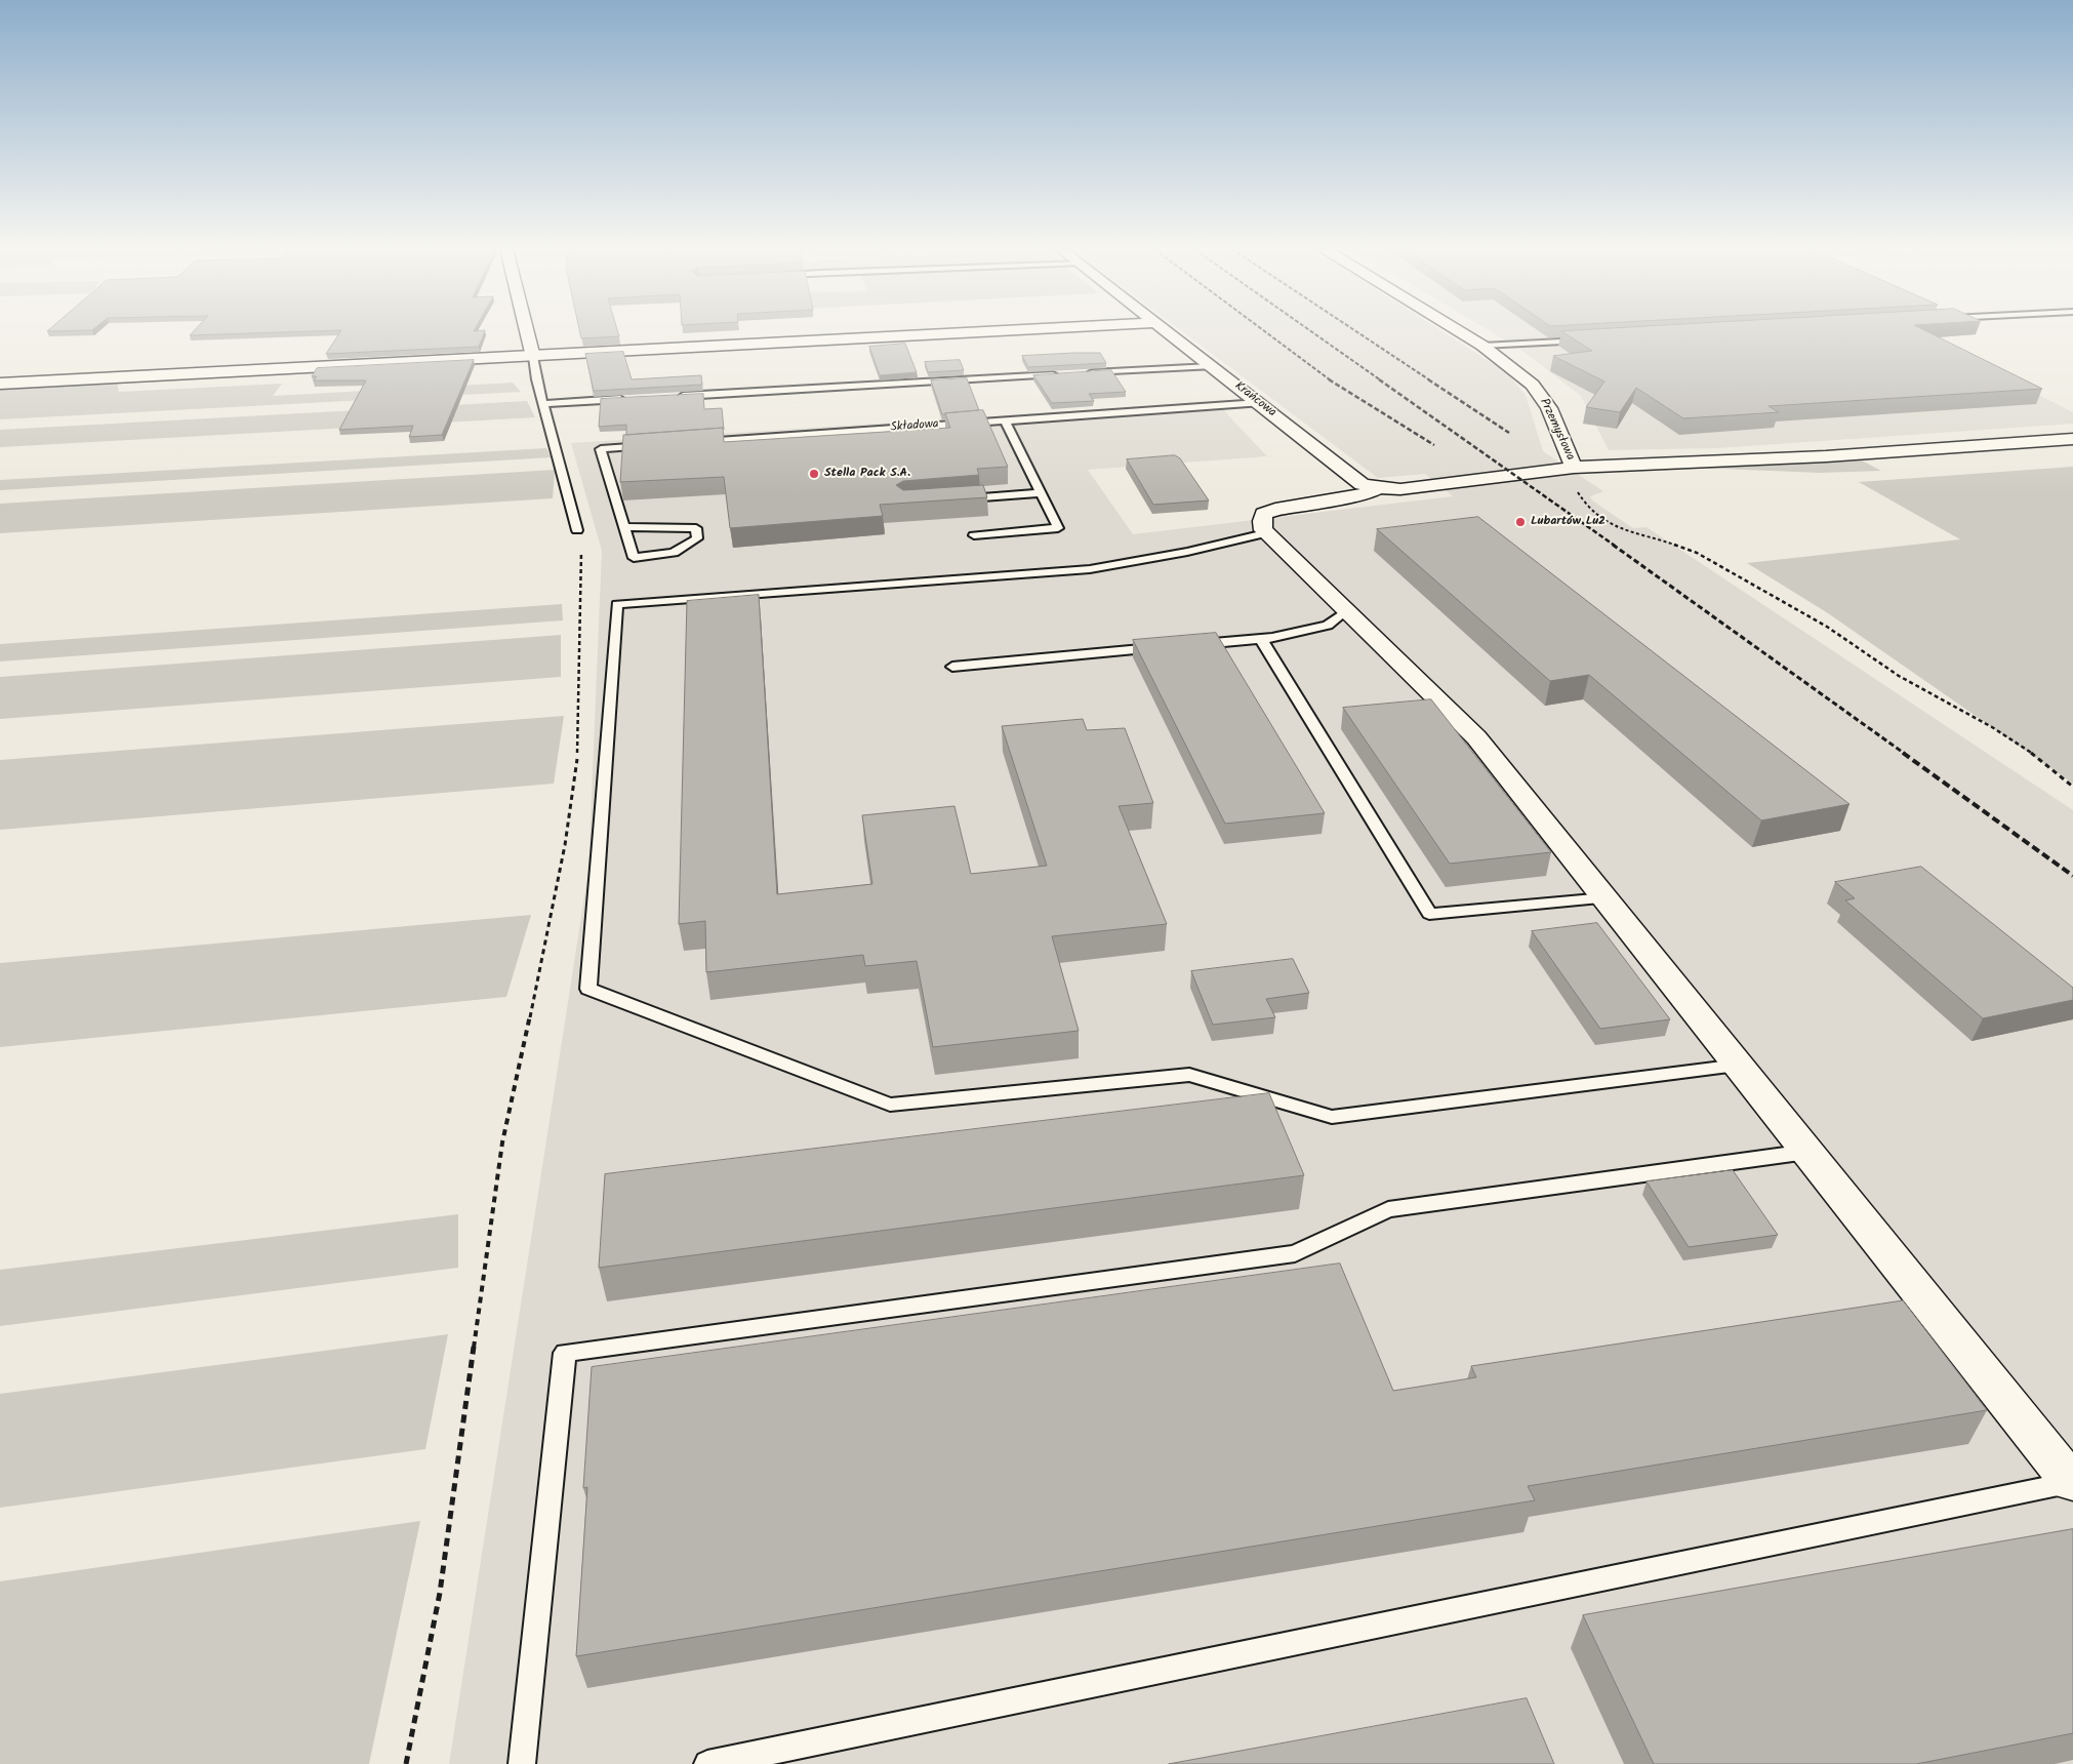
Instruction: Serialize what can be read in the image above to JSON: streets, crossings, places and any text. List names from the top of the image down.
{
  "streets": {
    "street": ["Krańcowa", "Przemysłowa"],
    "lane": ["Składowa"]
  },
  "crossings": [
    ["Krańcowa", "Składowa"],
    ["Krańcowa", "Przemysłowa"]
  ],
  "places": ["Stella Pack S.A.", "Lubartów Lu2"]
}
